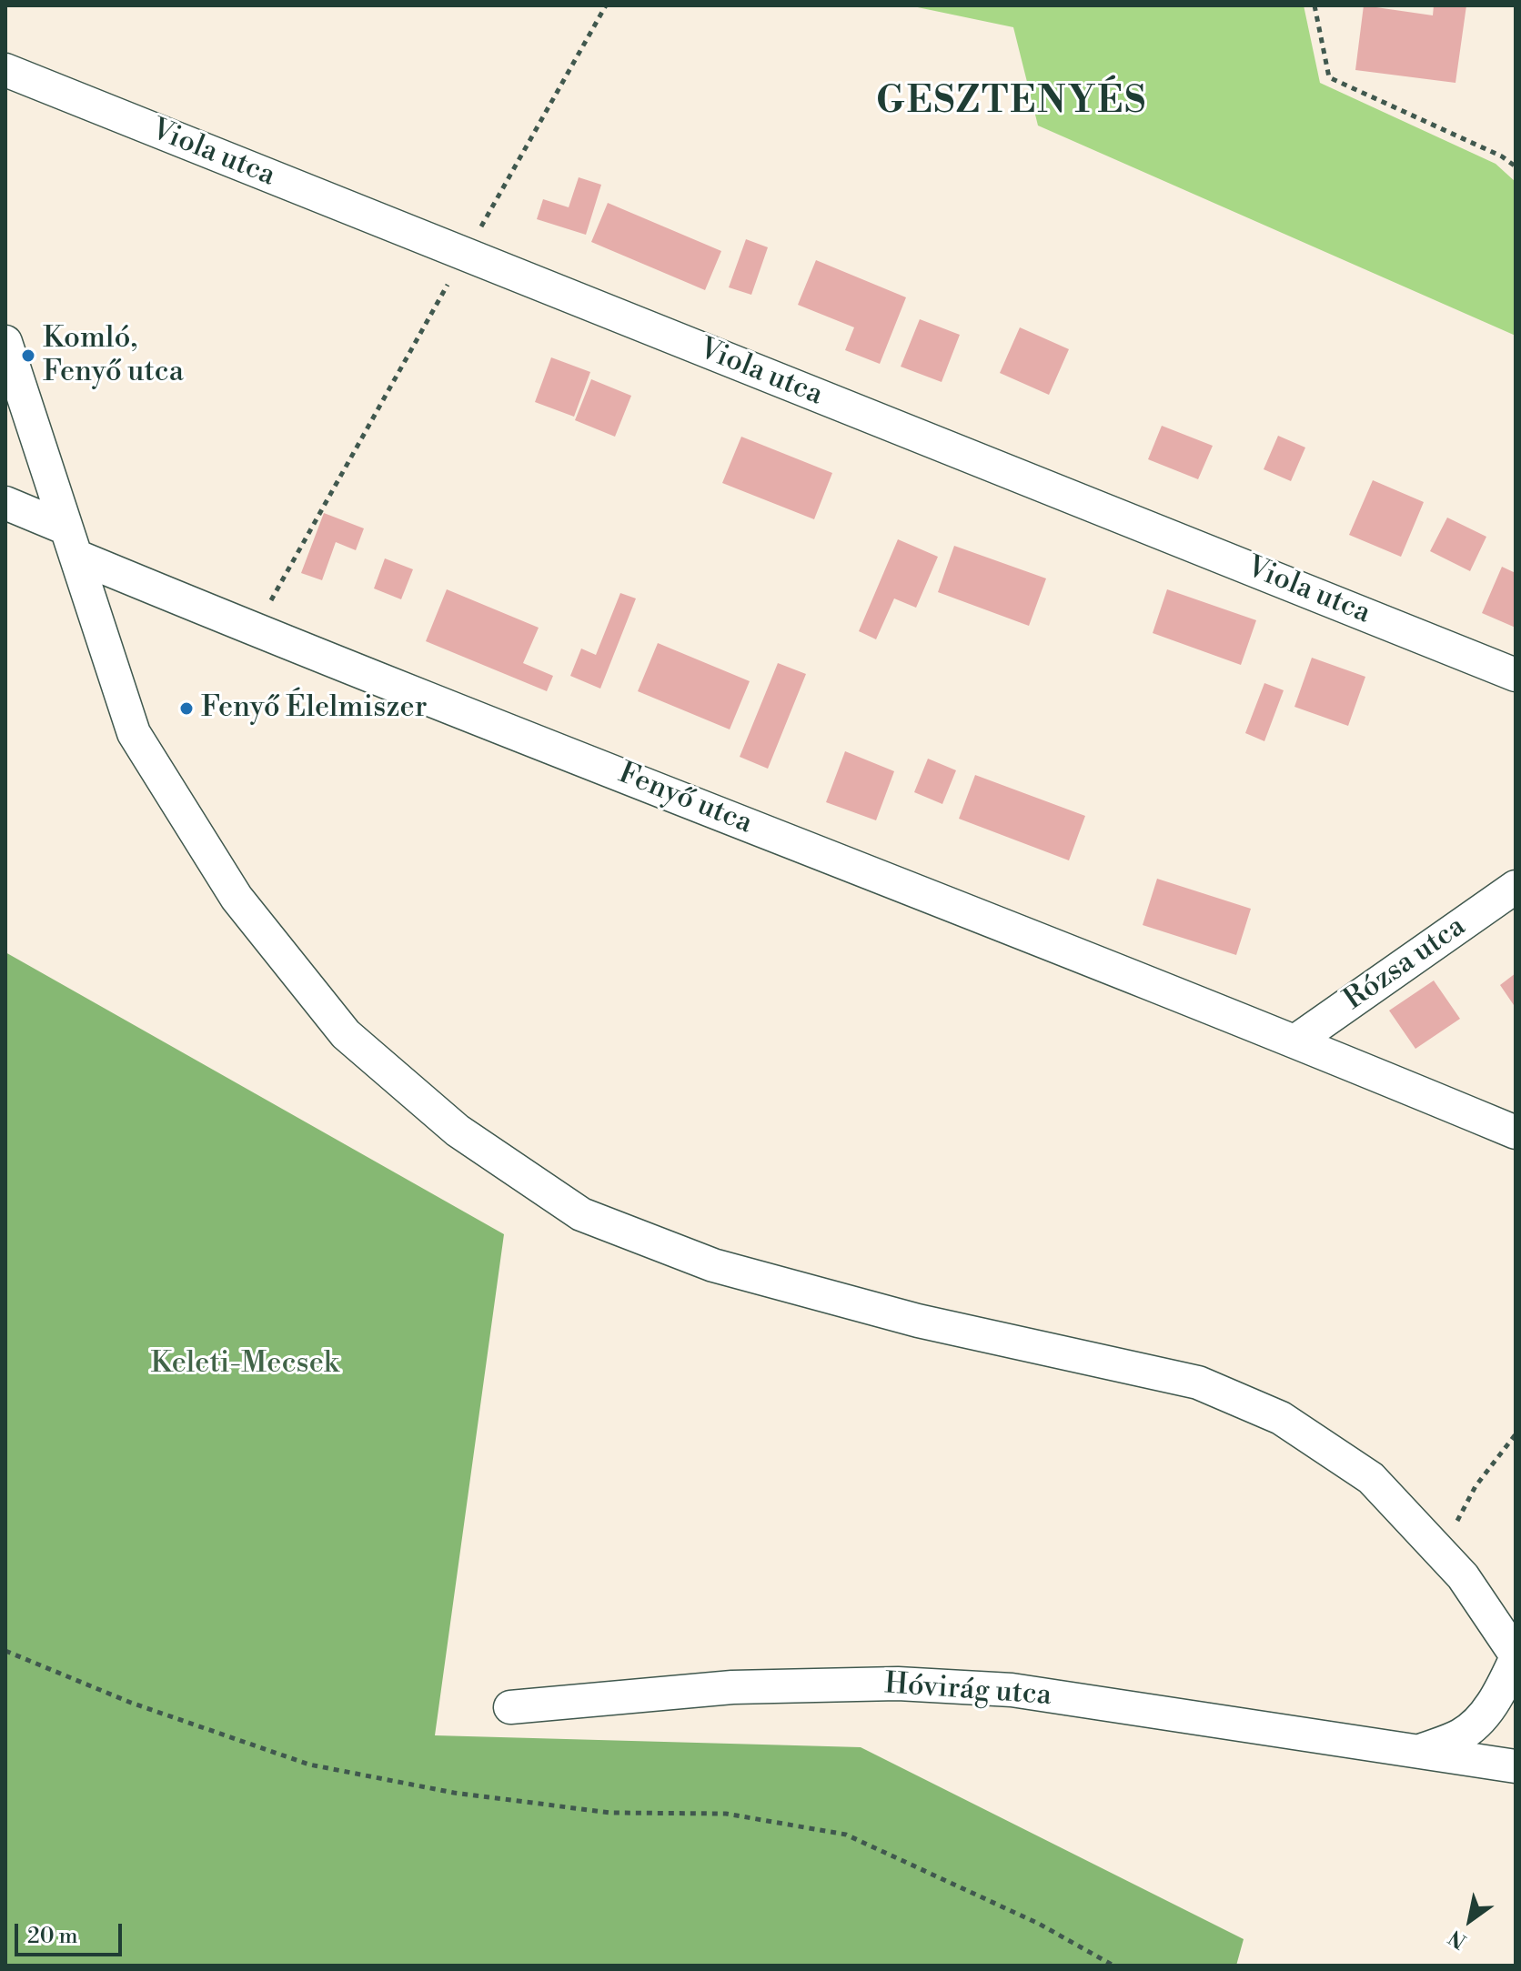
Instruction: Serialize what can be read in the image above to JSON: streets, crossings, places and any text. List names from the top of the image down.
{
  "streets": {
    "street": [
      "Viola utca",
      "Fenyő utca",
      "Rózsa utca",
      "Hóvirág utca"
    ]
  },
  "crossings": [
    ["Fenyő utca", "Rózsa utca"]
  ],
  "districts": ["GESZTENYÉS"],
  "parks": ["Keleti-Mecsek"],
  "places": ["Komló, Fenyő utca", "Fenyő Élelmiszer"],
  "scale_bar": "20 m",
  "north": "bottom left"
}
